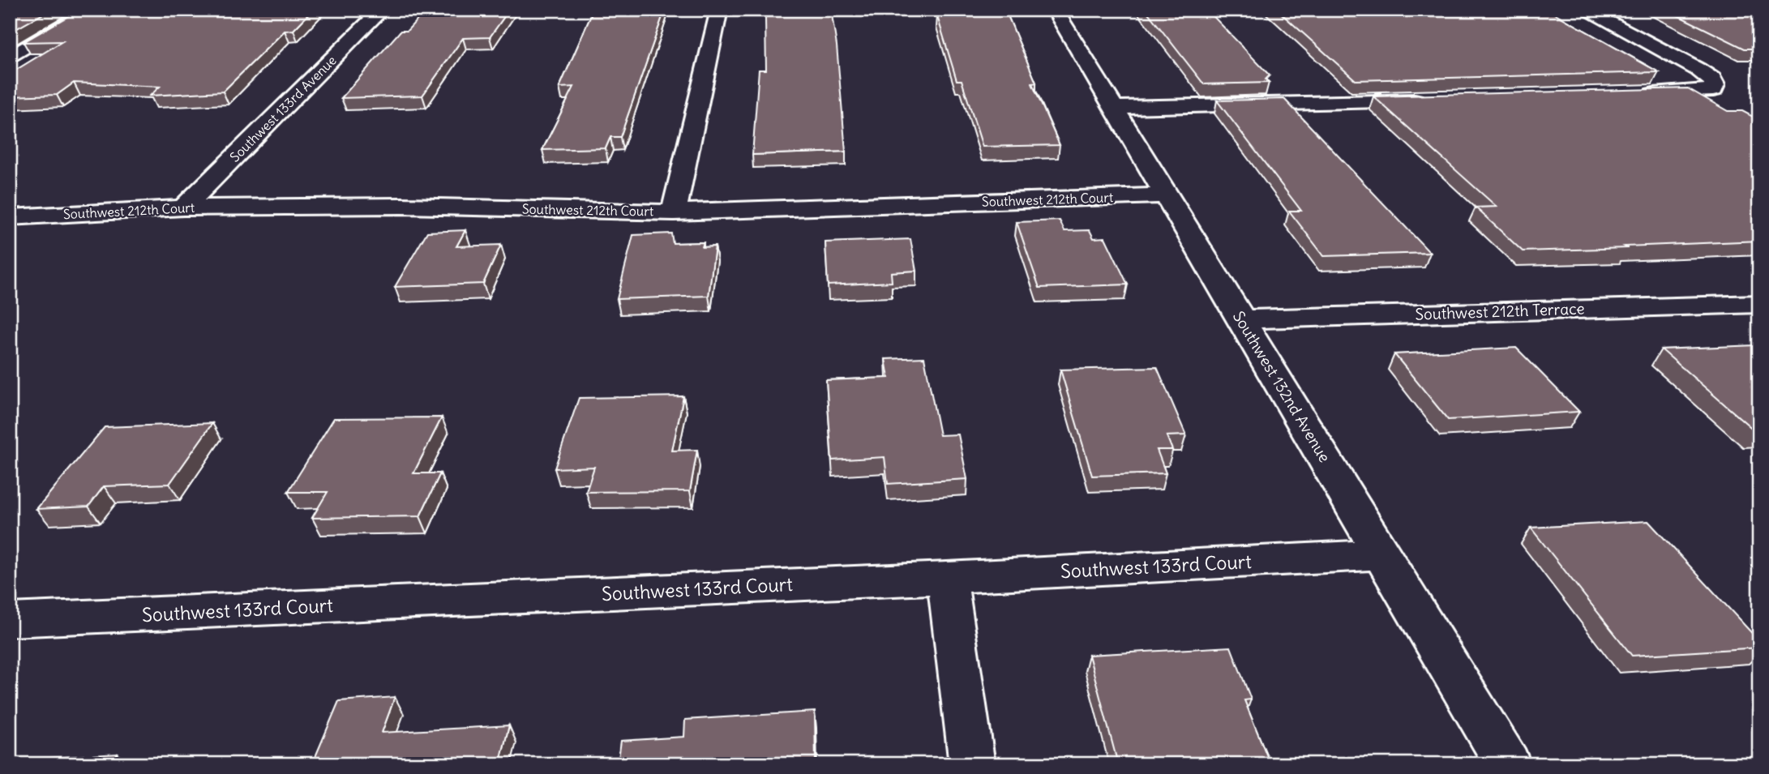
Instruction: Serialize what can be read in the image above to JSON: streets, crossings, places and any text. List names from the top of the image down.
{
  "streets": {
    "street": [
      "Southwest 133rd Avenue",
      "Southwest 212th Court",
      "Southwest 212th Terrace",
      "Southwest 132nd Avenue",
      "Southwest 133rd Court"
    ]
  },
  "crossings": [
    ["Southwest 133rd Avenue", "Southwest 212th Court"],
    ["Southwest 212th Court", "Southwest 132nd Avenue"],
    ["Southwest 212th Terrace", "Southwest 132nd Avenue"],
    ["Southwest 132nd Avenue", "Southwest 133rd Court"]
  ]
}
